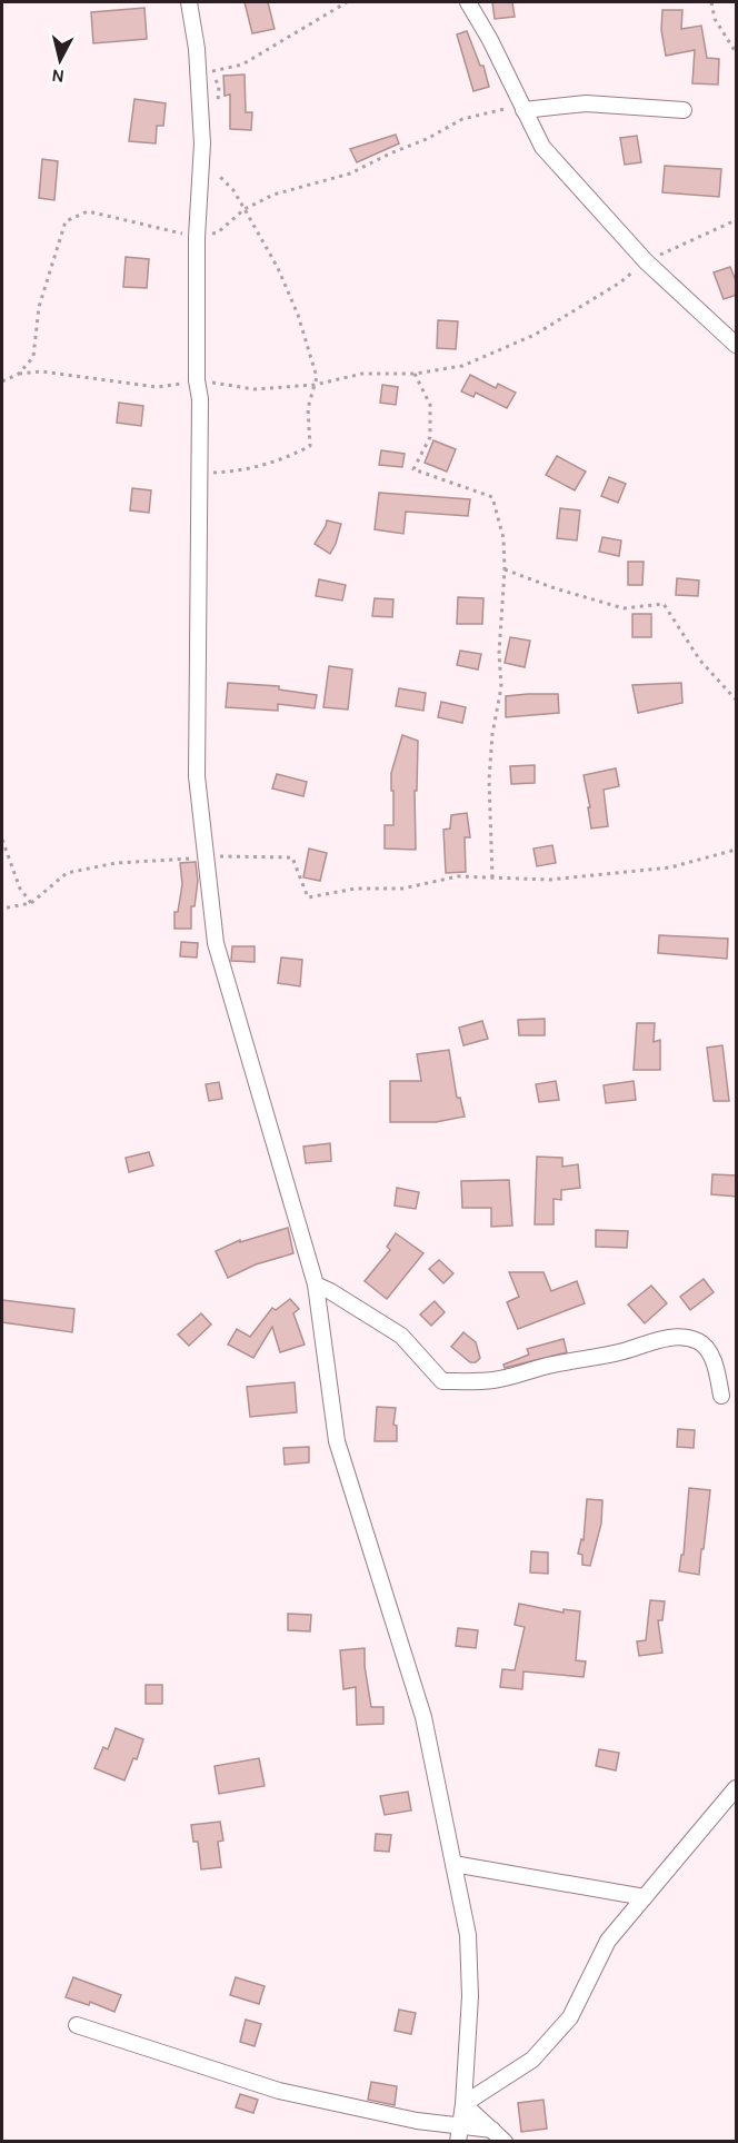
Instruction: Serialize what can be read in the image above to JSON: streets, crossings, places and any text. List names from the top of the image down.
{
  "north": "bottom"
}
